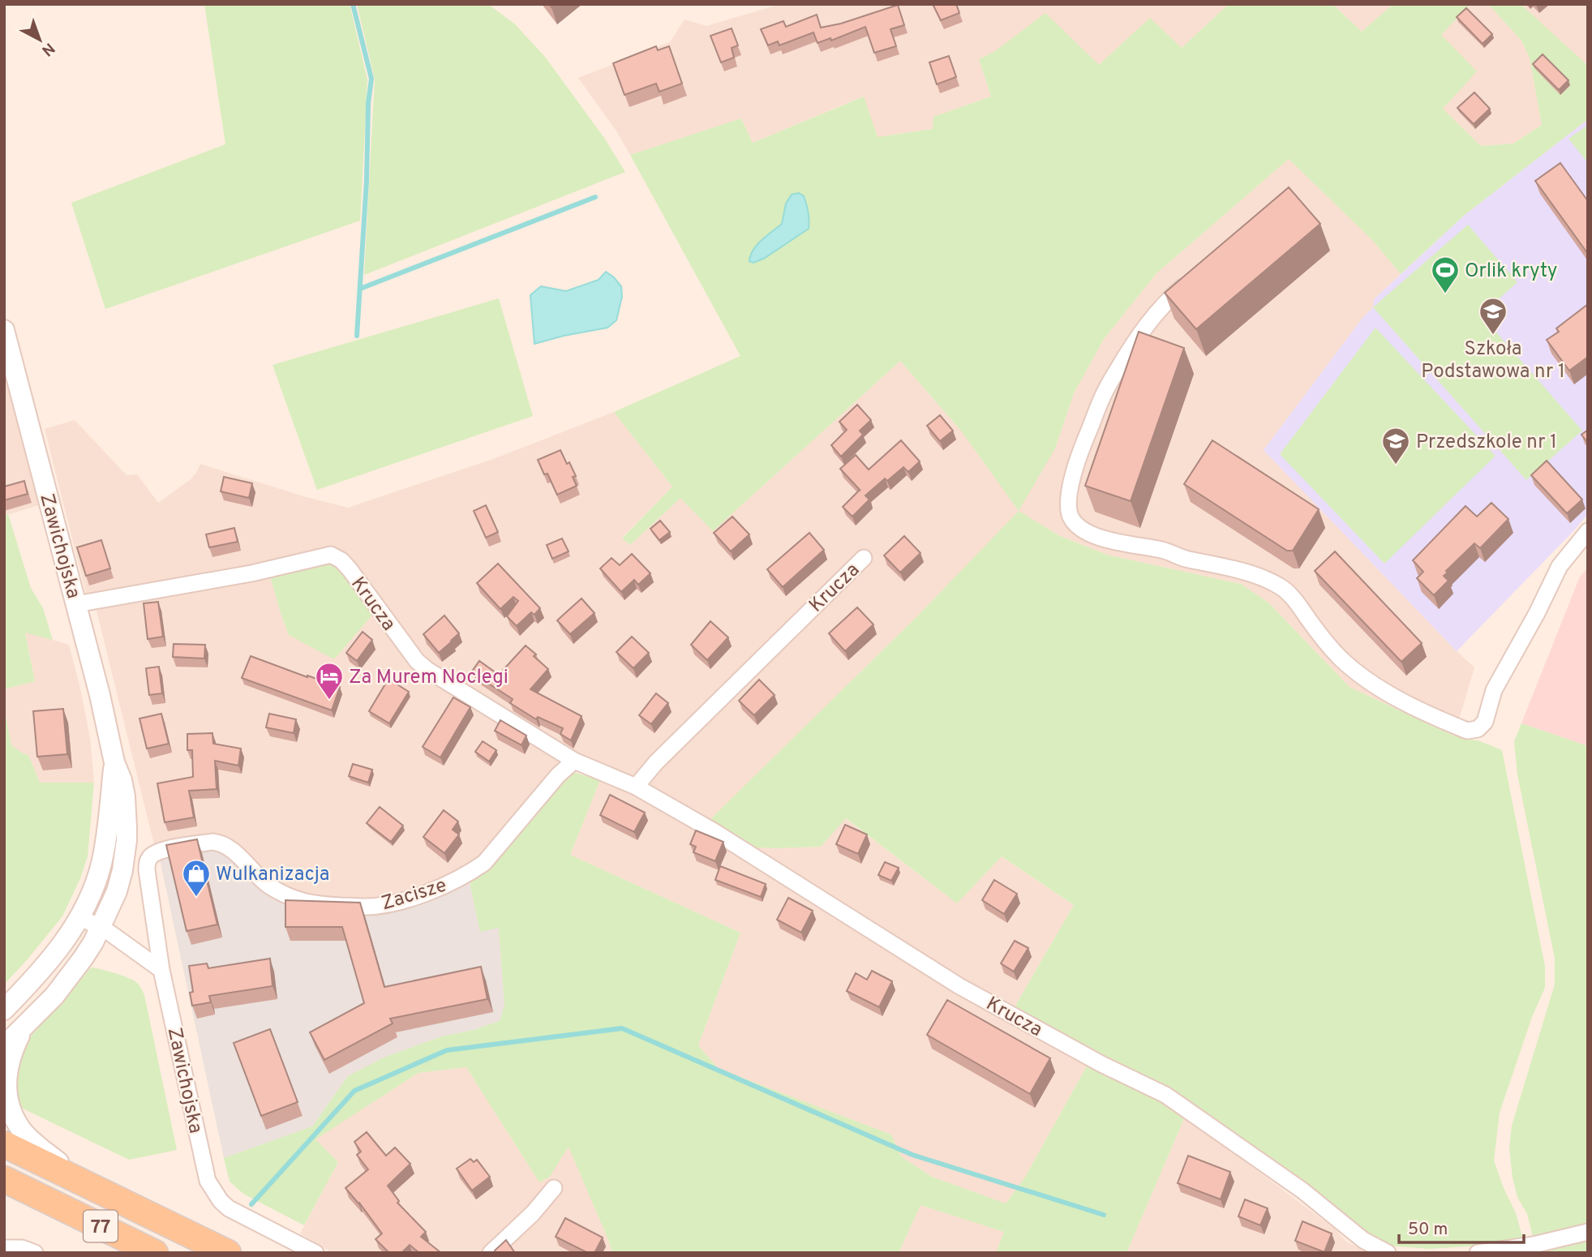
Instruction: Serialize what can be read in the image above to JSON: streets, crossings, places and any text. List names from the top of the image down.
{
  "streets": {
    "main road": ["77"],
    "street": ["Zawichojska", "Krucza", "Zacisze"]
  },
  "crossings": [
    ["Zawichojska", "Krucza"],
    ["Zawichojska", "Zacisze"],
    ["Zawichojska", "77"],
    ["Krucza", "Zacisze"]
  ],
  "places": {
    "sports": ["Orlik kryty"],
    "school or university": ["Szkoła Podstawowa nr 1", "Przedszkole nr 1"],
    "hotel": ["Za Murem Noclegi"],
    "shop": ["Wulkanizacja"]
  },
  "scale_bar": "50 m",
  "north": "bottom right"
}
